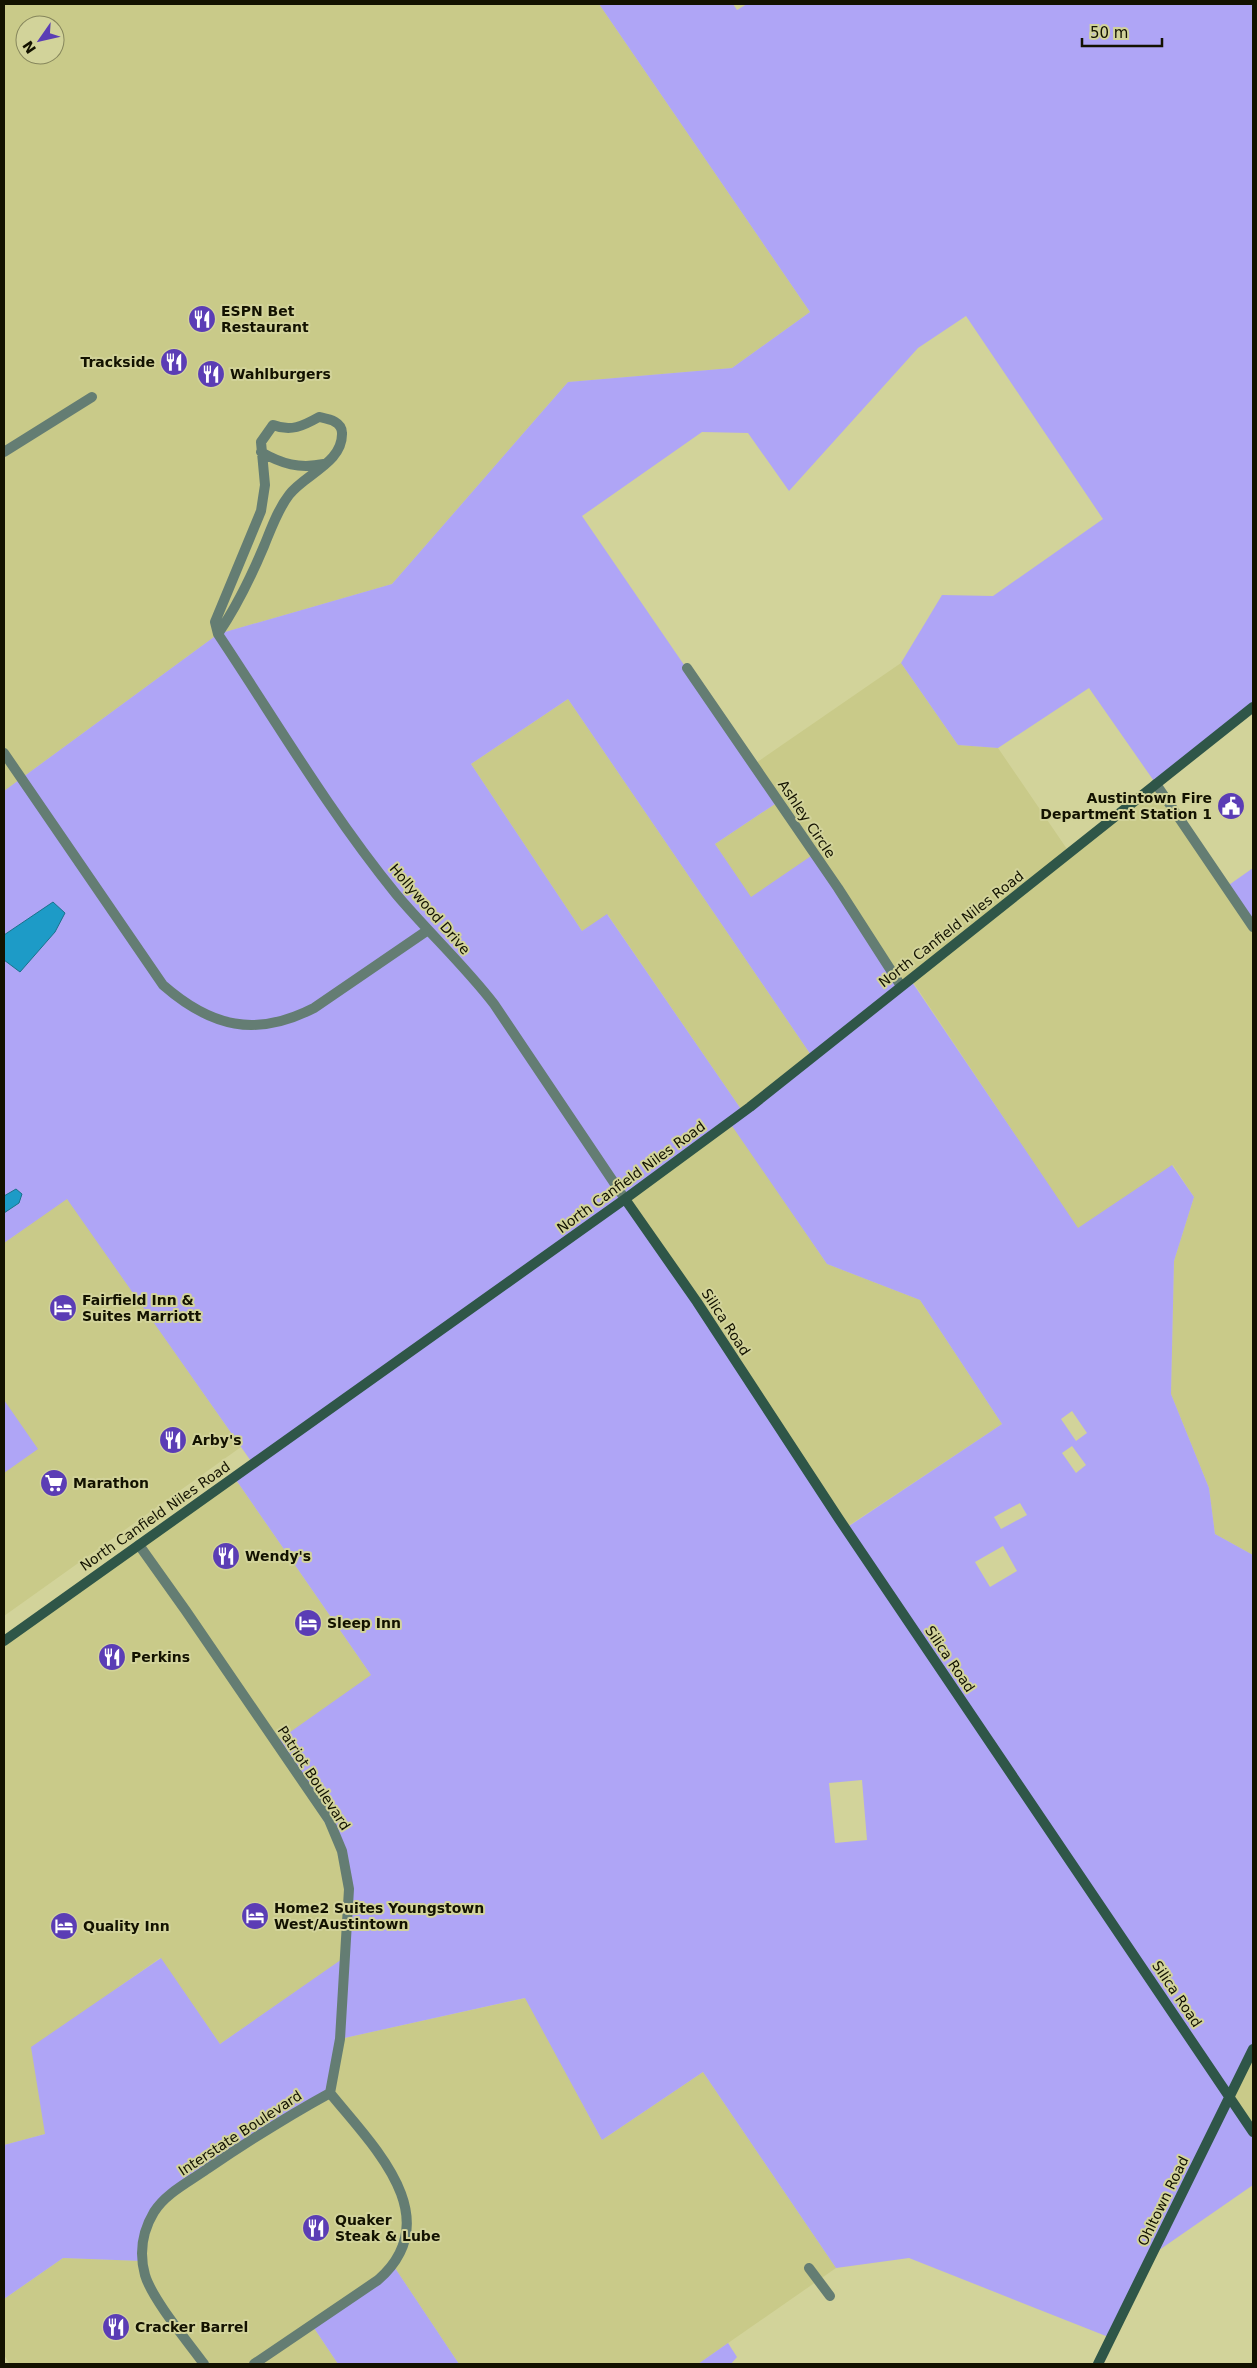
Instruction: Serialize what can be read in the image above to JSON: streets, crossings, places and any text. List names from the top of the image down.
{
  "streets": {
    "main road": ["North Canfield Niles Road", "Silica Road", "Ohltown Road"],
    "street": [
      "Ashley Circle",
      "Hollywood Drive",
      "Patriot Boulevard",
      "Interstate Boulevard"
    ]
  },
  "crossings": [
    ["Ashley Circle", "North Canfield Niles Road"],
    ["Hollywood Drive", "North Canfield Niles Road"],
    ["Hollywood Drive", "Silica Road"],
    ["North Canfield Niles Road", "Silica Road"],
    ["North Canfield Niles Road", "Patriot Boulevard"],
    ["Silica Road", "Ohltown Road"],
    ["Patriot Boulevard", "Interstate Boulevard"]
  ],
  "places": {
    "restaurant": [
      "ESPN Bet Restaurant",
      "Trackside",
      "Wahlburgers",
      "Arby's",
      "Wendy's",
      "Perkins",
      "Quaker Steak & Lube",
      "Cracker Barrel"
    ],
    "public building": ["Austintown Fire Department Station 1"],
    "hotel": [
      "Fairfield Inn & Suites Marriott",
      "Sleep Inn",
      "Home2 Suites Youngstown West/Austintown",
      "Quality Inn"
    ],
    "supermarket": ["Marathon"]
  },
  "scale_bar": "50 m",
  "north": "bottom left"
}
